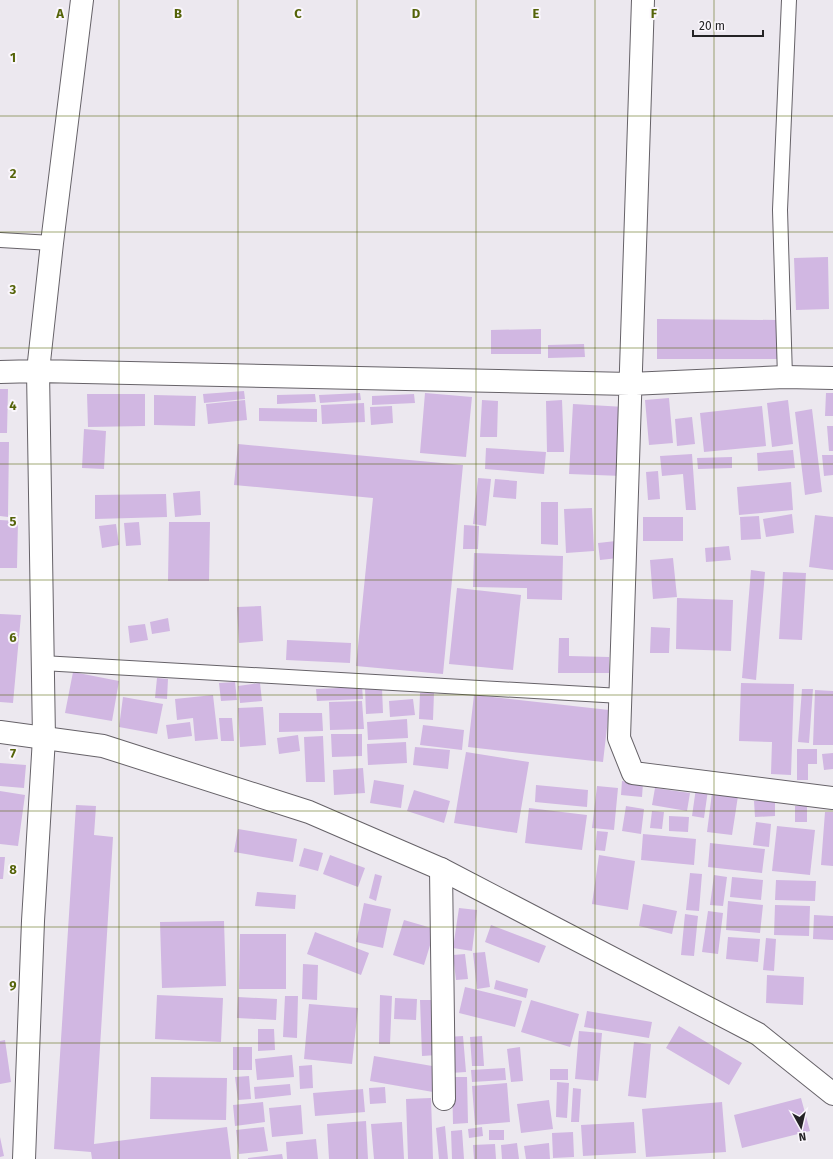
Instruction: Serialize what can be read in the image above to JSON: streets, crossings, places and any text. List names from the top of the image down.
{
  "scale_bar": "20 m",
  "north": "bottom",
  "grid": {
    "columns": [
      "A",
      "B",
      "C",
      "D",
      "E",
      "F"
    ],
    "rows": [
      "1",
      "2",
      "3",
      "4",
      "5",
      "6",
      "7",
      "8",
      "9"
    ]
  }
}
